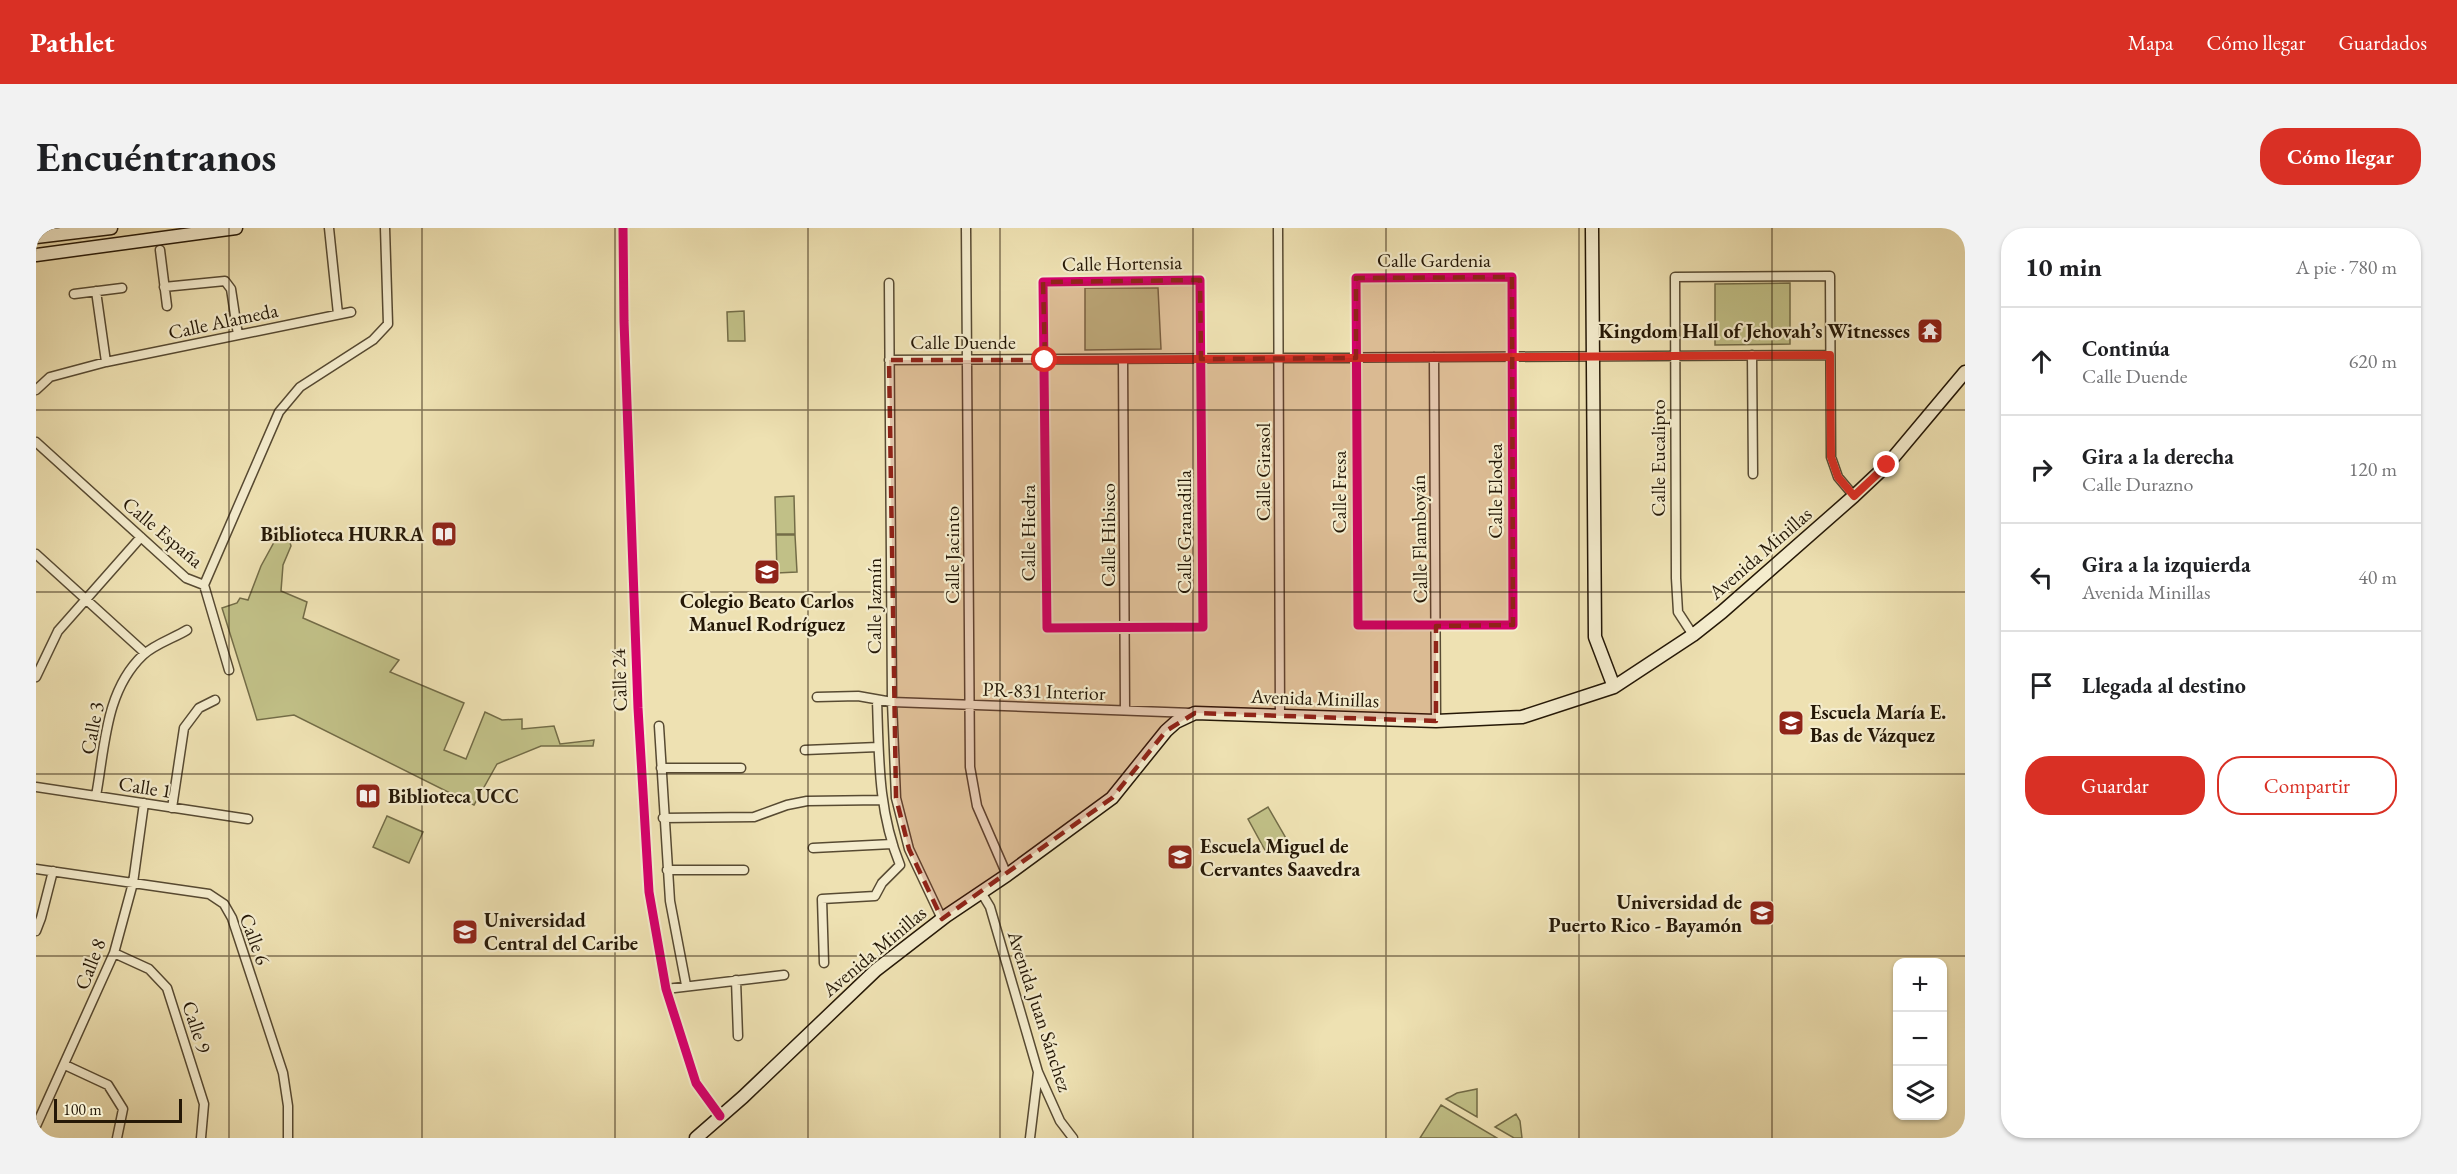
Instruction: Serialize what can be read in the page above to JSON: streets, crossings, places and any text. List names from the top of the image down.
{
  "streets": {
    "main road": ["Avenida Minillas"],
    "street": [
      "Calle Gardenia",
      "Calle Hortensia",
      "Calle Alameda",
      "Calle Duende",
      "Calle Eucalipto",
      "Calle Girasol",
      "Calle Elodea",
      "Calle Fresa",
      "Calle España",
      "Calle Granadilla",
      "Calle Hiedra",
      "Calle Hibisco",
      "Calle Flamboyán",
      "Calle Jacinto",
      "Calle Jazmín",
      "Calle 24",
      "PR-831 Interior",
      "Calle 3",
      "Calle 1",
      "Calle 6",
      "Calle 8",
      "Avenida Juan Sánchez",
      "Calle 9"
    ]
  },
  "crossings": [
    ["Calle Gardenia", "Calle Duende"],
    ["Calle Gardenia", "Calle Elodea"],
    ["Calle Gardenia", "Calle Fresa"],
    ["Calle Hortensia", "Calle Duende"],
    ["Calle Hortensia", "Calle Granadilla"],
    ["Calle Hortensia", "Calle Hiedra"],
    ["Calle Duende", "Calle Eucalipto"],
    ["Calle Duende", "Calle Girasol"],
    ["Calle Duende", "Calle Elodea"],
    ["Calle Duende", "Calle Fresa"],
    ["Calle Duende", "Calle Granadilla"],
    ["Calle Duende", "Calle Hiedra"],
    ["Calle Duende", "Calle Hibisco"],
    ["Calle Duende", "Calle Flamboyán"],
    ["Calle Duende", "Calle Jacinto"],
    ["Calle Duende", "Calle Jazmín"],
    ["Calle Eucalipto", "Avenida Minillas"],
    ["Calle Girasol", "Avenida Minillas"],
    ["Calle Elodea", "Calle Fresa"],
    ["Calle Elodea", "Calle Flamboyán"],
    ["Calle Fresa", "Calle Flamboyán"],
    ["Calle Granadilla", "Calle Hiedra"],
    ["Calle Granadilla", "Calle Hibisco"],
    ["Calle Hiedra", "Calle Hibisco"],
    ["Calle Hibisco", "PR-831 Interior"],
    ["Calle Flamboyán", "Avenida Minillas"],
    ["Avenida Minillas", "Calle Jacinto"],
    ["Avenida Minillas", "Calle Jazmín"],
    ["Avenida Minillas", "Calle 24"],
    ["Avenida Minillas", "PR-831 Interior"],
    ["Avenida Minillas", "Avenida Juan Sánchez"],
    ["Calle Jacinto", "PR-831 Interior"],
    ["Calle Jazmín", "PR-831 Interior"],
    ["Calle 3", "Calle 1"],
    ["Calle 1", "Calle 8"],
    ["Calle 6", "Calle 8"],
    ["Calle 8", "Calle 9"]
  ],
  "places": {
    "temple": ["Kingdom Hall of Jehovah’s Witnesses"],
    "library": ["Biblioteca HURRA", "Biblioteca UCC"],
    "school or university": [
      "Colegio Beato Carlos Manuel Rodríguez",
      "Escuela María E. Bas de Vázquez",
      "Escuela Miguel de Cervantes Saavedra",
      "Universidad de Puerto Rico - Bayamón",
      "Universidad Central del Caribe"
    ]
  },
  "scale_bar": "100 m",
  "page": {
    "header": "Pathlet",
    "nav": ["Mapa", "Cómo llegar", "Guardados"],
    "buttons": [
      "Cómo llegar",
      ["Guardar", "Compartir"]
    ],
    "title": "Encuéntranos",
    "heading": ["10 min", "A pie · 780 m"],
    "list": [
      ["Continúa", "Calle Duende", "620 m"],
      ["Gira a la derecha", "Calle Durazno", "120 m"],
      ["Gira a la izquierda", "Avenida Minillas", "40 m"],
      "Llegada al destino"
    ],
    "map_buttons": ["+", "−"],
    "scale": "100 m"
  }
}
